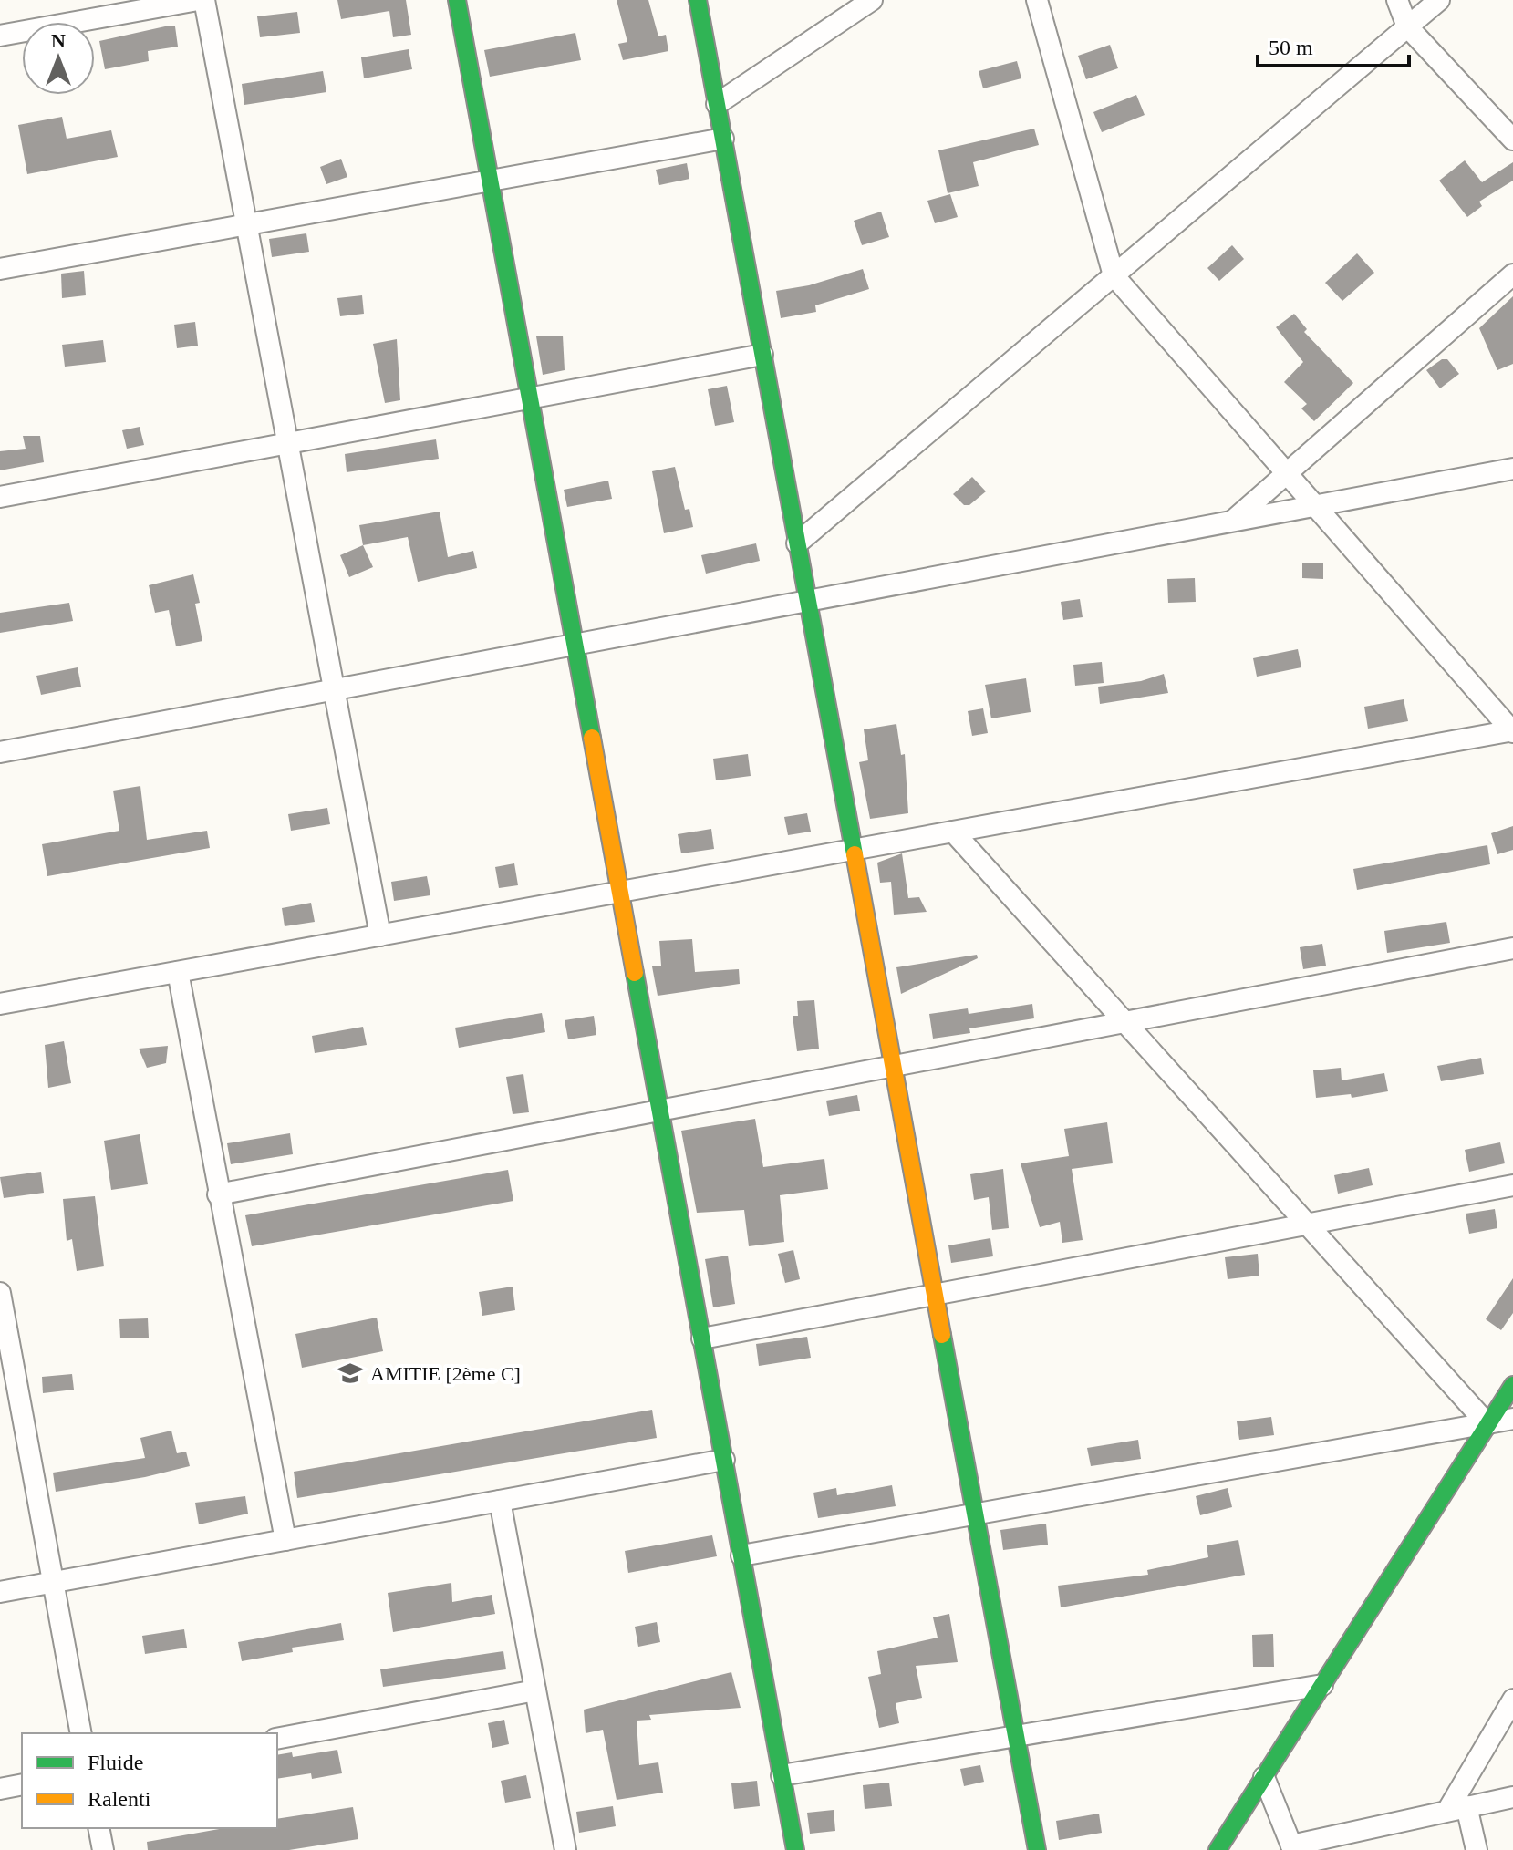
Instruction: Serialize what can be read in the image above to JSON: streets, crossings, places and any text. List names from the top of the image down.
{
  "places": {
    "school or university": ["AMITIE [2ème C]"]
  },
  "legend": ["Fluide", "Ralenti"],
  "scale_bar": "50 m",
  "north": "top"
}
